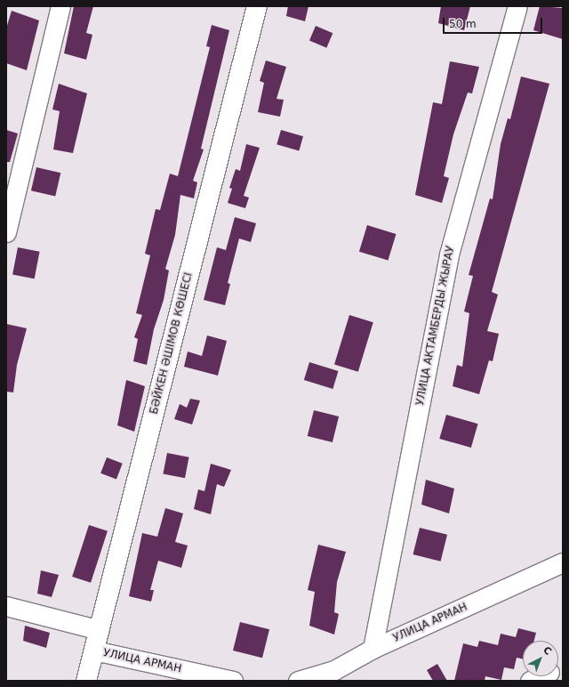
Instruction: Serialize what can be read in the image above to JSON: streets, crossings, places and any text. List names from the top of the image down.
{
  "streets": {
    "main road": ["БӘЙКЕН ӘШІМОВ КӨШЕСІ"],
    "street": ["УЛИЦА АКТАМБЕРДЫ ЖЫРАУ", "УЛИЦА АРМАН"]
  },
  "crossings": [
    ["УЛИЦА АКТАМБЕРДЫ ЖЫРАУ", "УЛИЦА АРМАН"],
    ["БӘЙКЕН ӘШІМОВ КӨШЕСІ", "УЛИЦА АРМАН"]
  ],
  "scale_bar": "50 m",
  "north": "top right"
}
